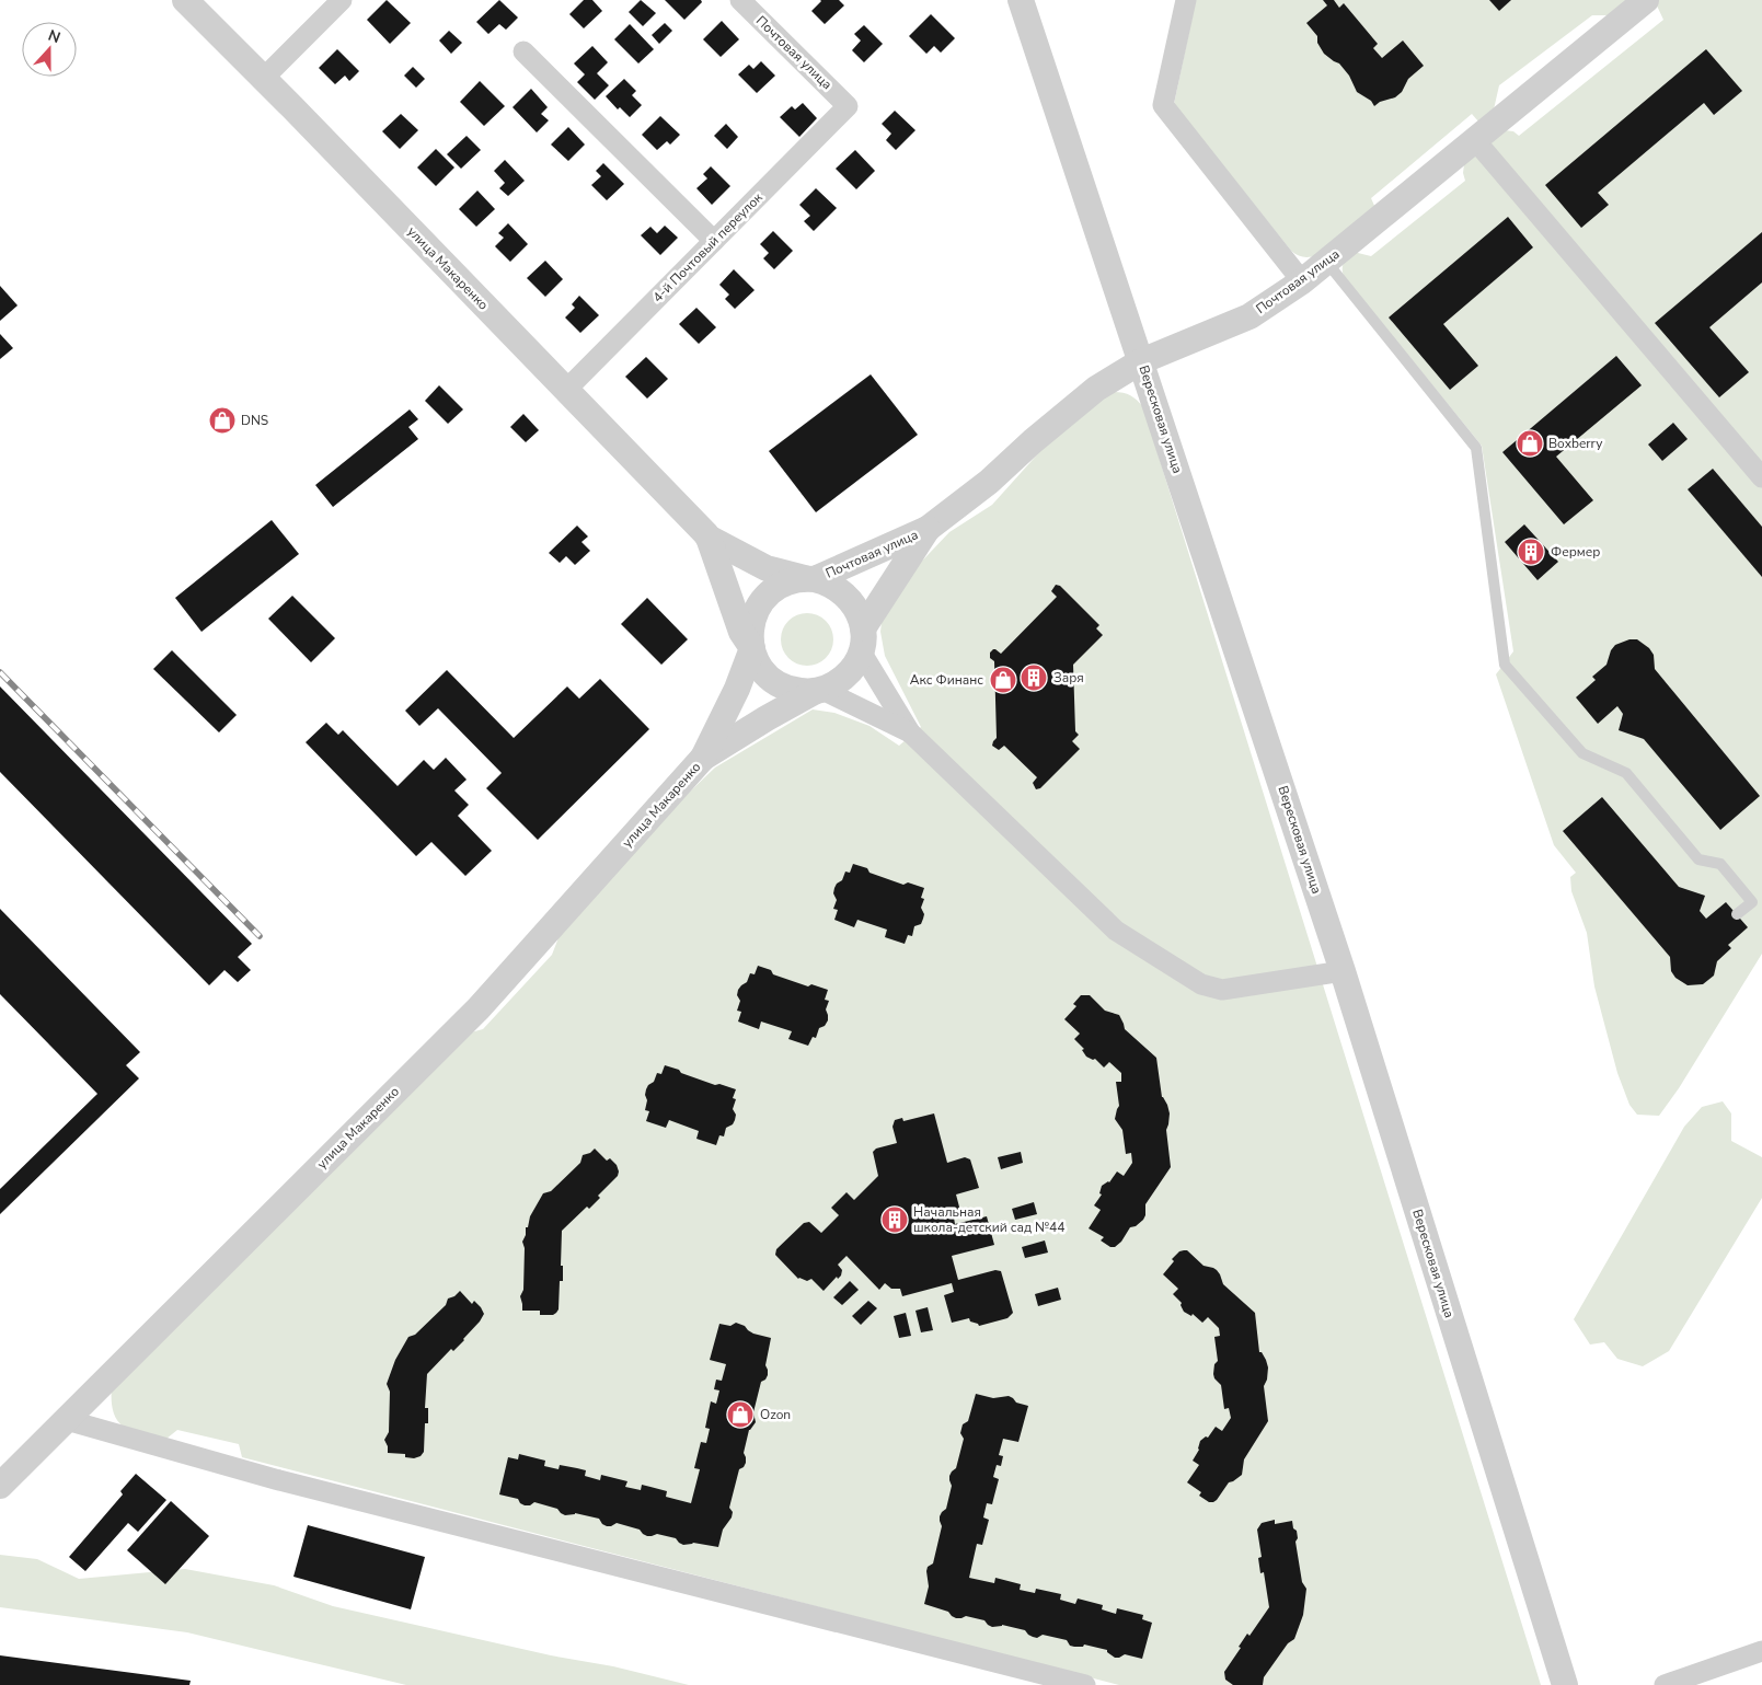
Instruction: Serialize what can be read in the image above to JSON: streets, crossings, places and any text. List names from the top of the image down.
{
  "streets": {
    "street": [
      "Почтовая улица",
      "4-й Почтовый переулок",
      "улица Макаренко",
      "Вересковая улица"
    ]
  },
  "crossings": [
    ["Почтовая улица", "4-й Почтовый переулок"],
    ["Почтовая улица", "улица Макаренко"],
    ["Почтовая улица", "Вересковая улица"],
    ["4-й Почтовый переулок", "улица Макаренко"]
  ],
  "places": {
    "shop": [
      "DNS",
      "Boxberry",
      "Акс Финанс",
      "Ozon"
    ],
    "building": ["Фермер", "Заря", "Начальная школа-детский сад №44"]
  },
  "north": "top"
}
